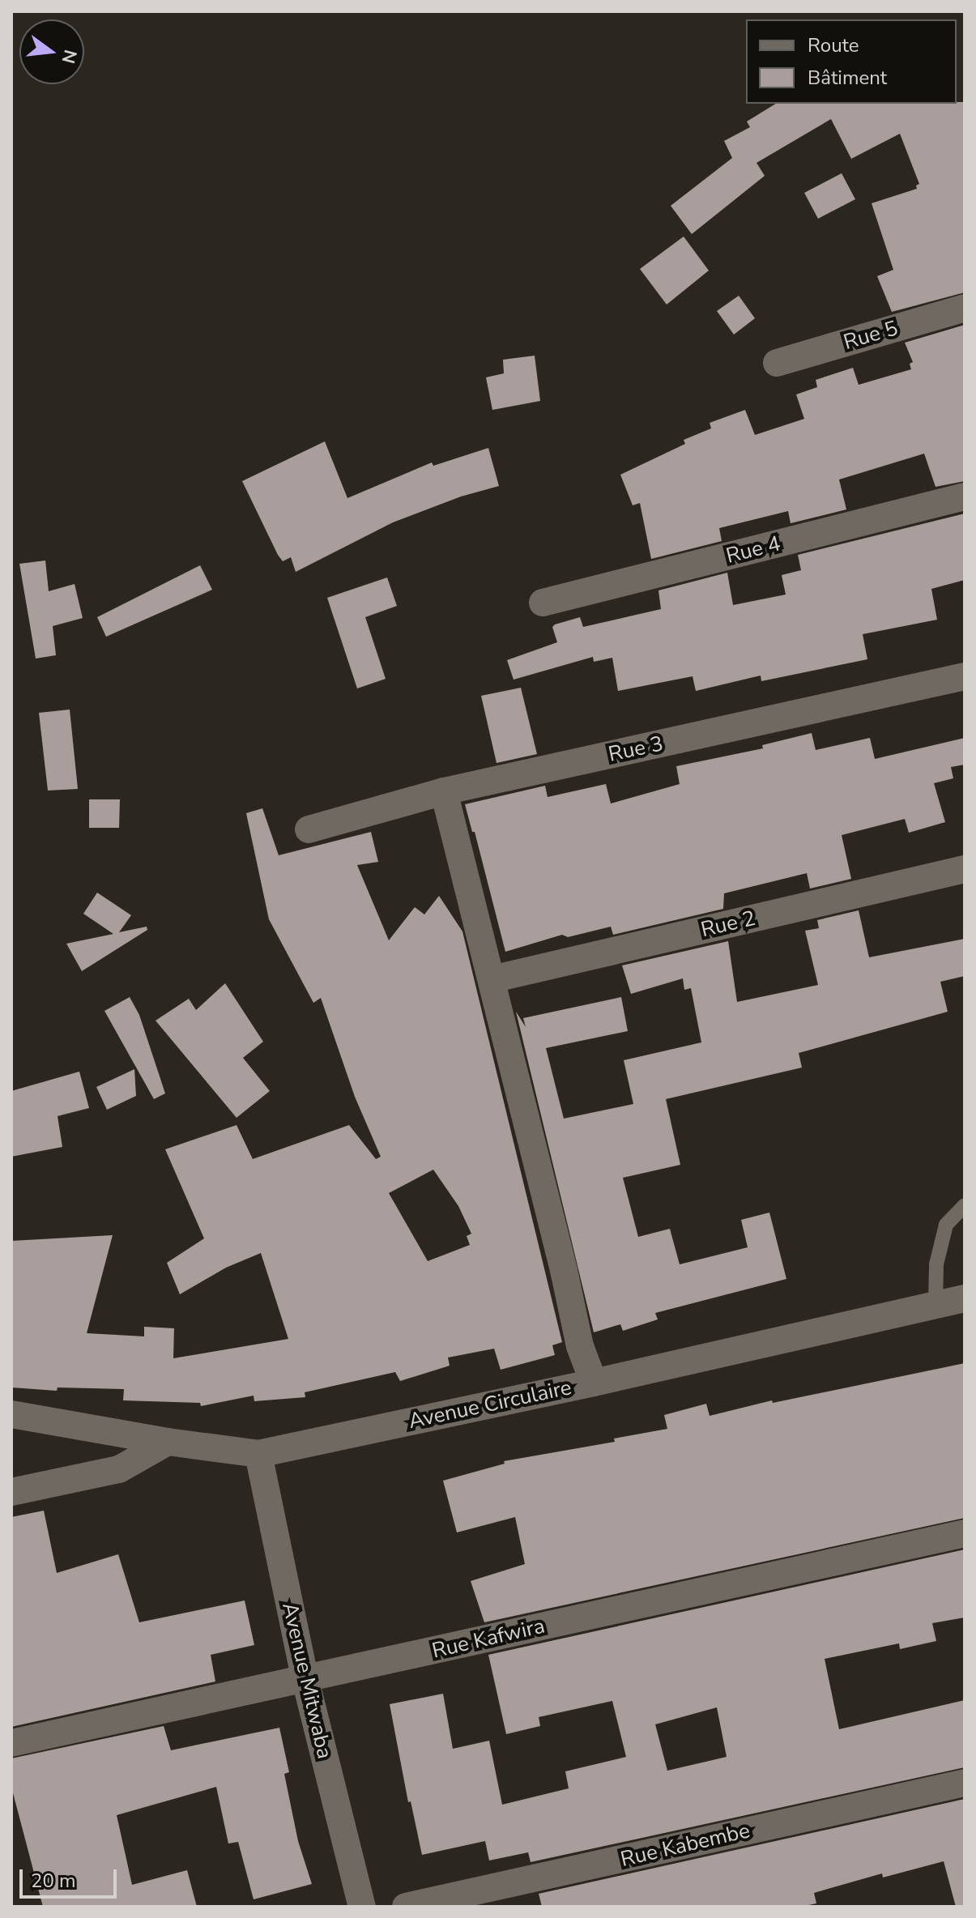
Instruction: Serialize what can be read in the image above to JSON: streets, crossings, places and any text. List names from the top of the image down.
{
  "streets": {
    "street": [
      "Rue 5",
      "Rue 4",
      "Rue 3",
      "Rue 2",
      "Avenue Circulaire",
      "Rue Kafwira",
      "Avenue Mitwaba",
      "Rue Kabembe"
    ]
  },
  "crossings": [
    ["Avenue Circulaire", "Avenue Mitwaba"],
    ["Rue Kafwira", "Avenue Mitwaba"]
  ],
  "legend": ["Route", "Bâtiment"],
  "scale_bar": "20 m",
  "north": "right"
}
